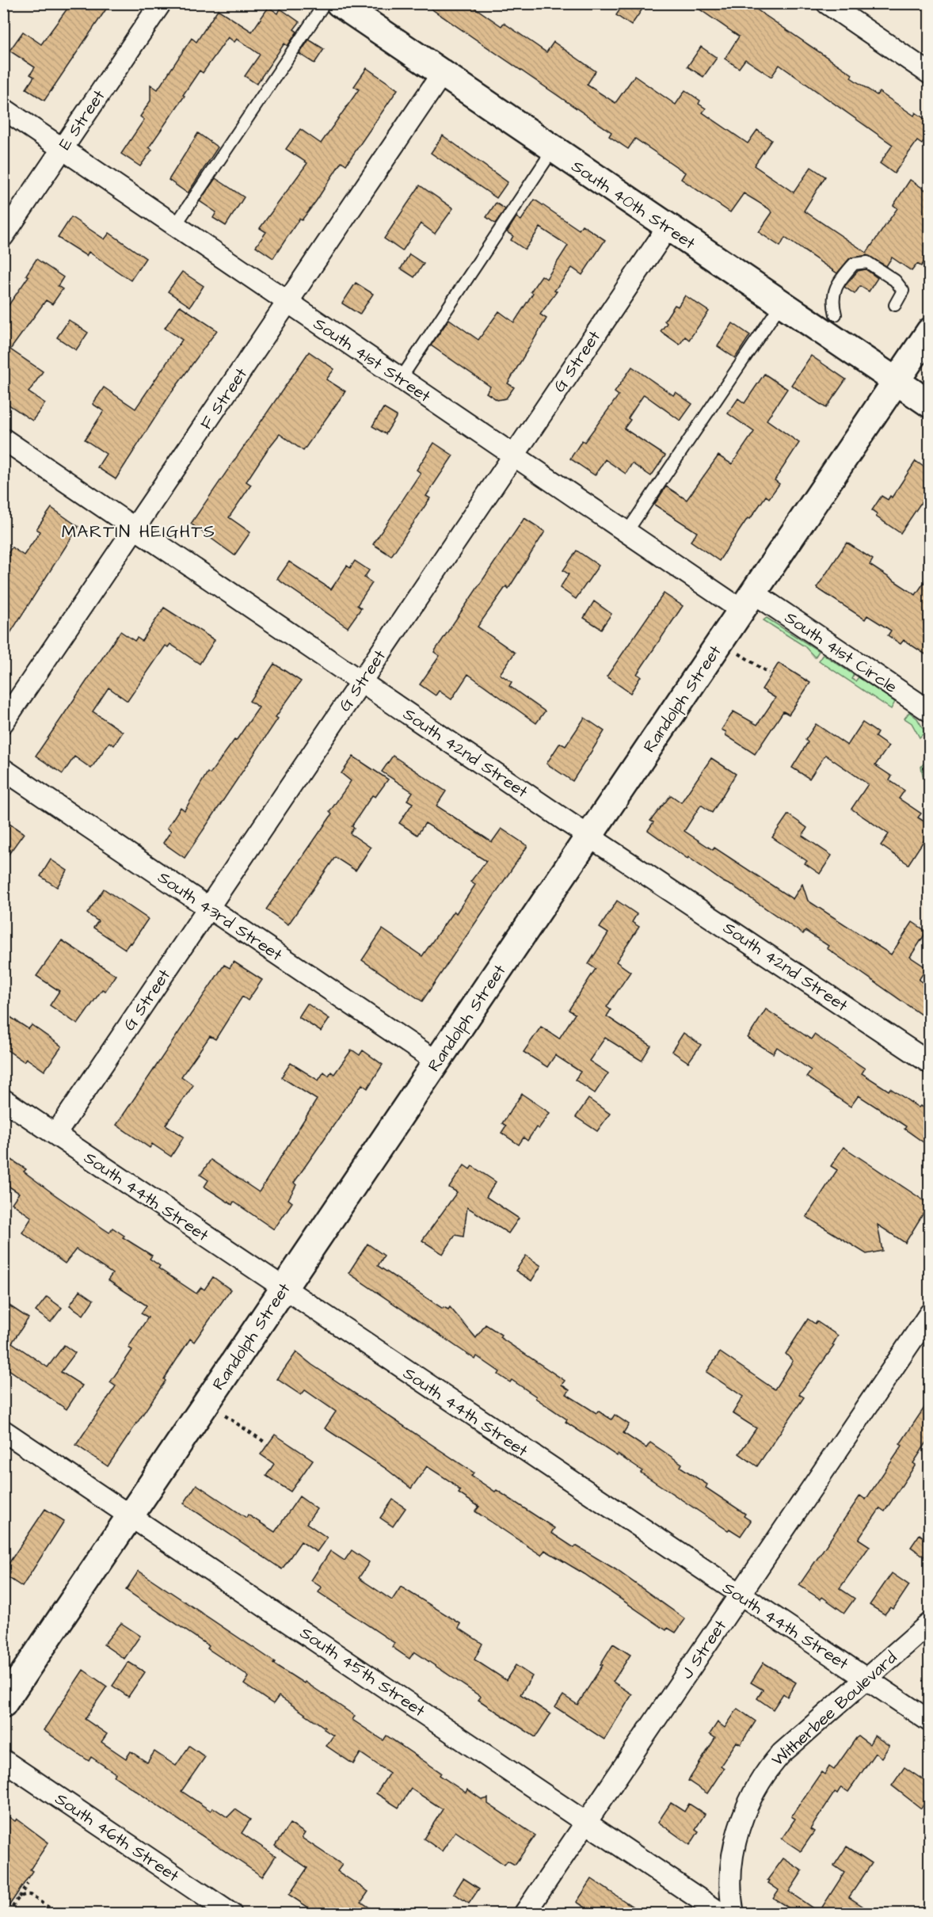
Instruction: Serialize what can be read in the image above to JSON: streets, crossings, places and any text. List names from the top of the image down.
{
  "streets": {
    "main road": ["South 40th Street", "Randolph Street"],
    "street": [
      "E Street",
      "South 41st Street",
      "G Street",
      "F Street",
      "South 41st Circle",
      "South 42nd Street",
      "South 43rd Street",
      "South 44th Street",
      "J Street",
      "South 45th Street",
      "Witherbee Boulevard",
      "South 46th Street"
    ]
  },
  "crossings": [
    ["E Street", "South 41st Street"],
    ["South 40th Street", "G Street"],
    ["South 40th Street", "F Street"],
    ["South 40th Street", "Randolph Street"],
    ["South 41st Street", "G Street"],
    ["South 41st Street", "F Street"],
    ["South 41st Street", "South 41st Circle"],
    ["South 41st Street", "Randolph Street"],
    ["G Street", "South 42nd Street"],
    ["G Street", "South 43rd Street"],
    ["G Street", "South 44th Street"],
    ["F Street", "South 42nd Street"],
    ["South 41st Circle", "Randolph Street"],
    ["Randolph Street", "South 42nd Street"],
    ["Randolph Street", "South 43rd Street"],
    ["Randolph Street", "South 44th Street"],
    ["Randolph Street", "South 45th Street"],
    ["South 44th Street", "J Street"],
    ["South 44th Street", "Witherbee Boulevard"],
    ["J Street", "South 45th Street"]
  ],
  "districts": ["MARTIN HEIGHTS"]
}
